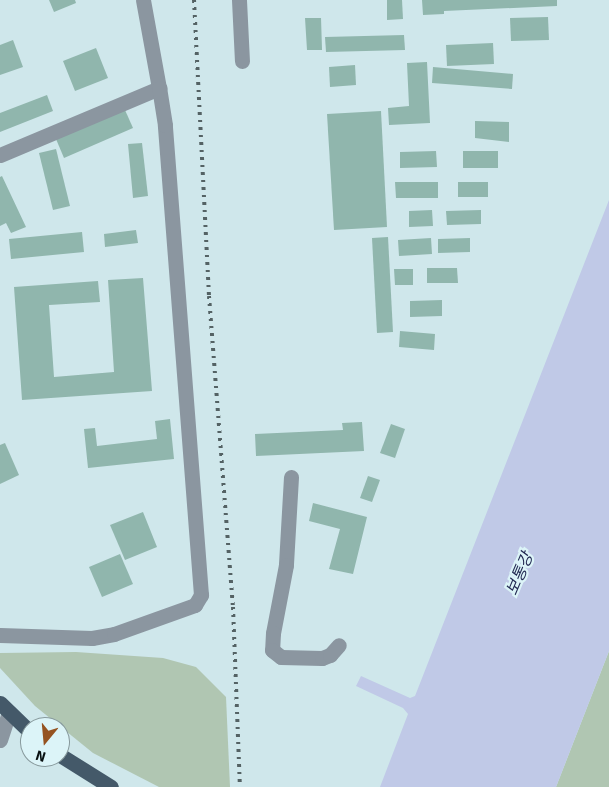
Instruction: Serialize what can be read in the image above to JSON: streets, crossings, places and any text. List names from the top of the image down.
{
  "water": ["보통강"],
  "north": "bottom"
}
